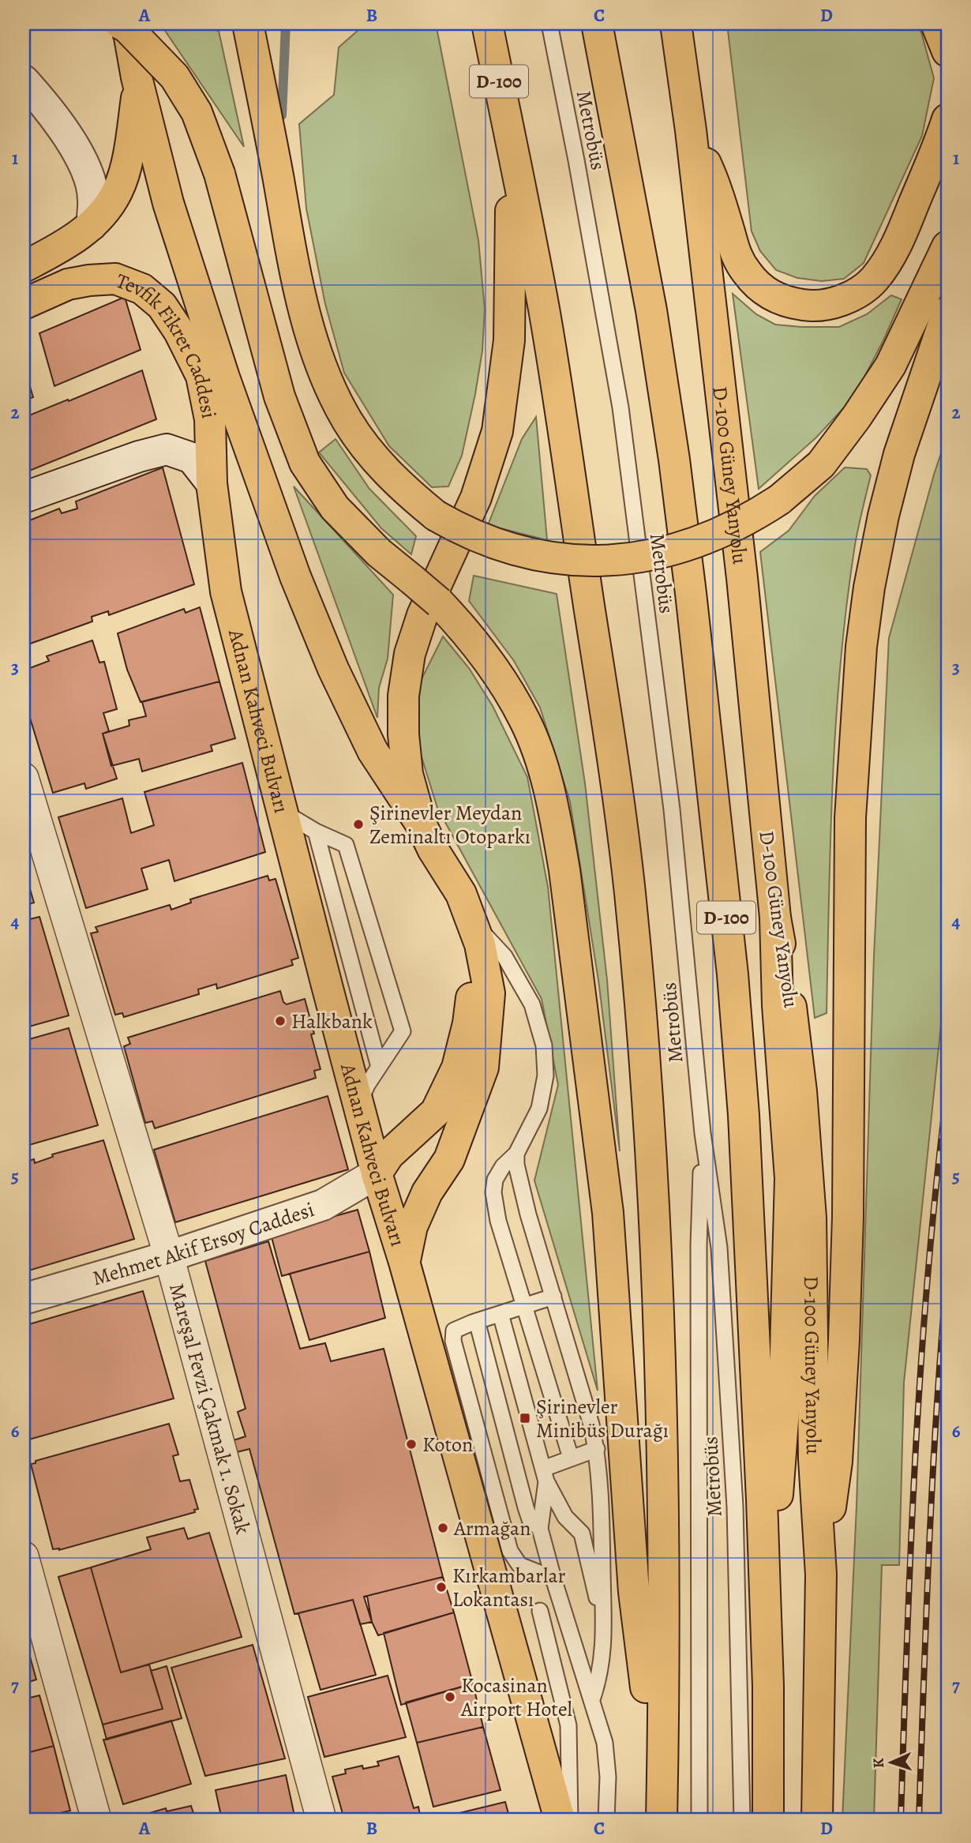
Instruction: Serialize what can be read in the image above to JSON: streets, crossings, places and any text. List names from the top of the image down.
{
  "streets": {
    "main road": [
      "D-100",
      "Tevfik Fikret Caddesi",
      "D-100 Güney Yanyolu",
      "Adnan Kahveci Bulvarı"
    ],
    "street": ["Mehmet Akif Ersoy Caddesi", "Mareşal Fevzi Çakmak 1. Sokak"],
    "lane": ["Metrobüs"]
  },
  "crossings": [
    ["Tevfik Fikret Caddesi", "Adnan Kahveci Bulvarı"],
    ["Adnan Kahveci Bulvarı", "Mehmet Akif Ersoy Caddesi"],
    ["Mehmet Akif Ersoy Caddesi", "Mareşal Fevzi Çakmak 1. Sokak"]
  ],
  "places": {
    "other": [
      "Şirinevler Meydan Zeminaltı Otoparkı",
      "Halkbank",
      "Koton",
      "Armağan",
      "Kırkambarlar Lokantası",
      "Kocasinan Airport Hotel"
    ],
    "transit": ["Şirinevler Minibüs Durağı"]
  },
  "north": "left",
  "grid": {
    "columns": [
      "A",
      "B",
      "C",
      "D"
    ],
    "rows": [
      "1",
      "2",
      "3",
      "4",
      "5",
      "6",
      "7"
    ]
  }
}
